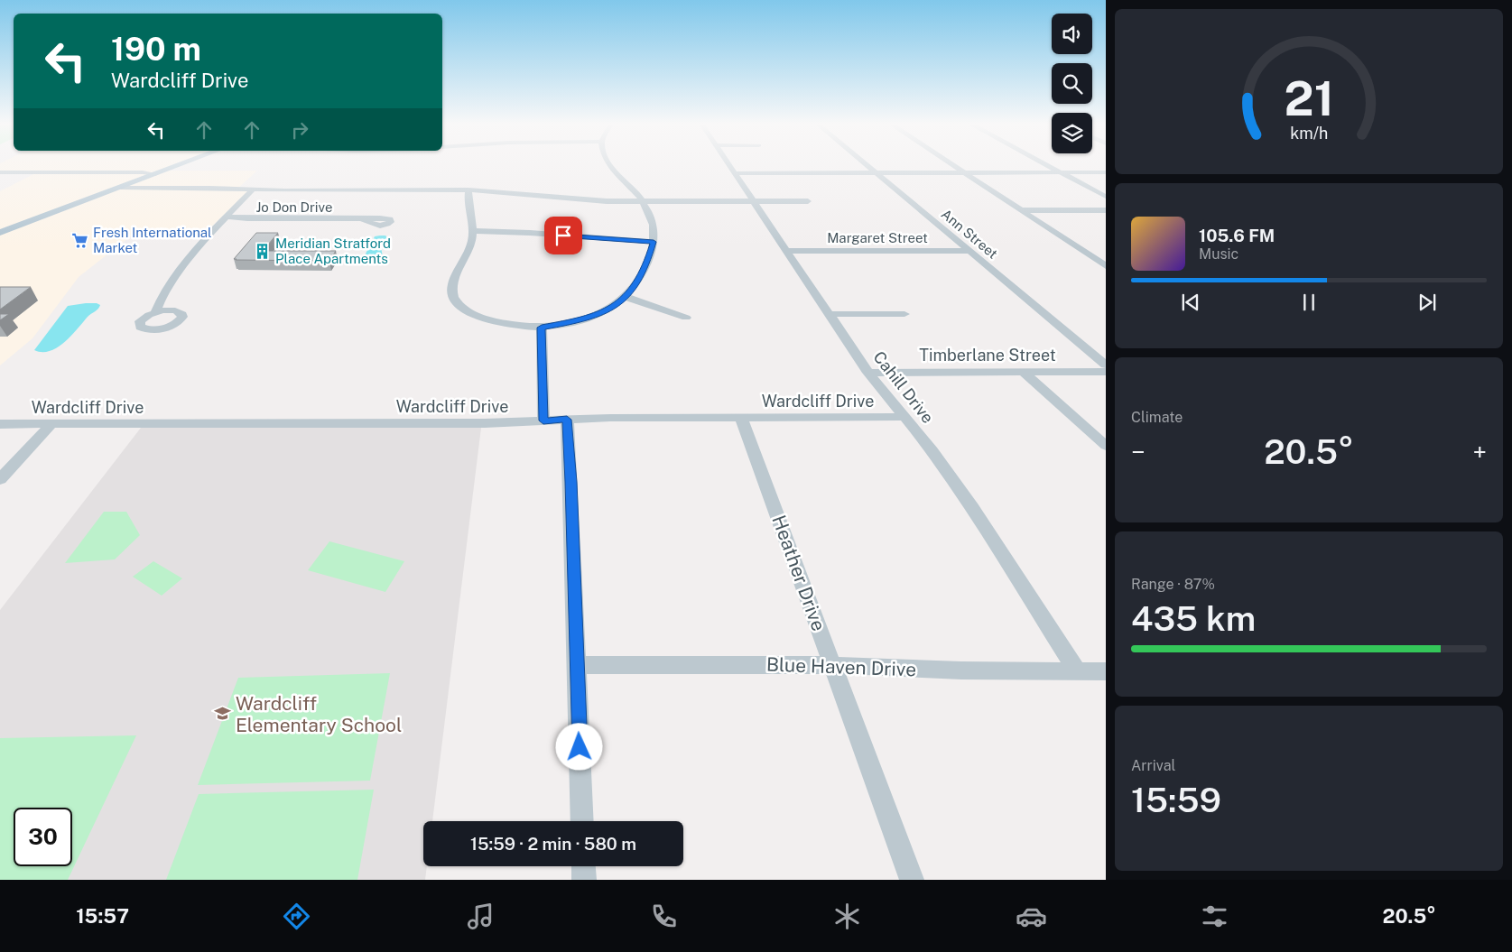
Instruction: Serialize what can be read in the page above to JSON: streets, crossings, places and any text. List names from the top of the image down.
{
  "streets": {
    "street": [
      "Jo Don Drive",
      "Ann Street",
      "Margaret Street",
      "Timberlane Street",
      "Cahill Drive",
      "Wardcliff Drive",
      "Heather Drive",
      "Blue Haven Drive"
    ]
  },
  "crossings": [
    ["Ann Street", "Margaret Street"],
    ["Margaret Street", "Cahill Drive"],
    ["Timberlane Street", "Cahill Drive"],
    ["Cahill Drive", "Wardcliff Drive"],
    ["Cahill Drive", "Blue Haven Drive"],
    ["Wardcliff Drive", "Heather Drive"],
    ["Heather Drive", "Blue Haven Drive"]
  ],
  "places": {
    "supermarket": ["Fresh International Market"],
    "building": ["Meridian Stratford Place Apartments"],
    "school or university": ["Wardcliff Elementary School"]
  },
  "page": {
    "turn": ["190 m", "Wardcliff Drive"],
    "song": ["105.6 FM", "Music"],
    "tile": [
      "Climate",
      ["Range · 87%", "435 km"],
      ["Arrival", "15:59"]
    ],
    "heat": ["−", "20.5°", "+"],
    "limit": "30",
    "trip": "15:59 · 2 min · 580 m",
    "tabs": ["15:57", "20.5°"],
    "gauge": ["21", "km/h"]
  }
}
